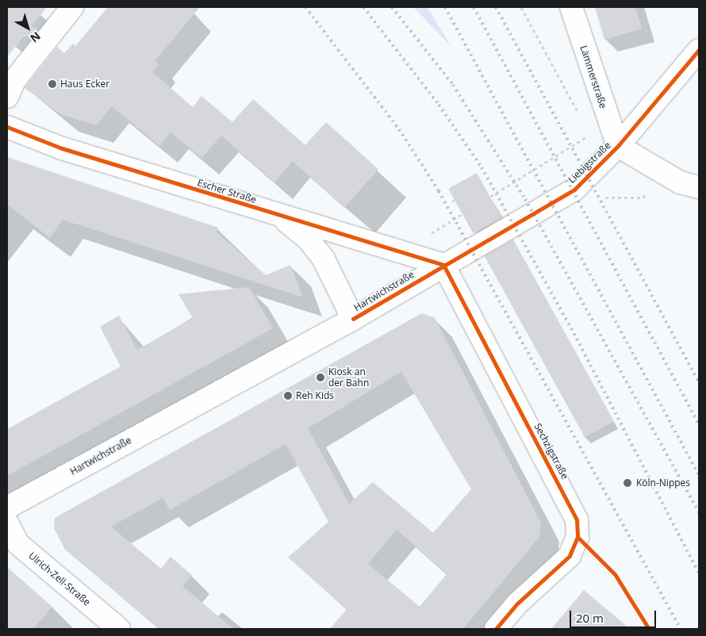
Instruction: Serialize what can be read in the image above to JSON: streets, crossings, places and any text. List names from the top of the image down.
{
  "streets": {
    "street": [
      "Lämmerstraße",
      "Liebigstraße",
      "Escher Straße",
      "Hartwichstraße",
      "Sechzigstraße",
      "Ulrich-Zell-Straße"
    ]
  },
  "crossings": [
    ["Lämmerstraße", "Liebigstraße"],
    ["Liebigstraße", "Escher Straße"],
    ["Liebigstraße", "Hartwichstraße"],
    ["Liebigstraße", "Sechzigstraße"],
    ["Escher Straße", "Hartwichstraße"],
    ["Escher Straße", "Sechzigstraße"],
    ["Hartwichstraße", "Sechzigstraße"]
  ],
  "places": [
    "Haus Ecker",
    "Kiosk an der Bahn",
    "Reh Kids",
    "Köln-Nippes"
  ],
  "scale_bar": "20 m",
  "north": "bottom right"
}
